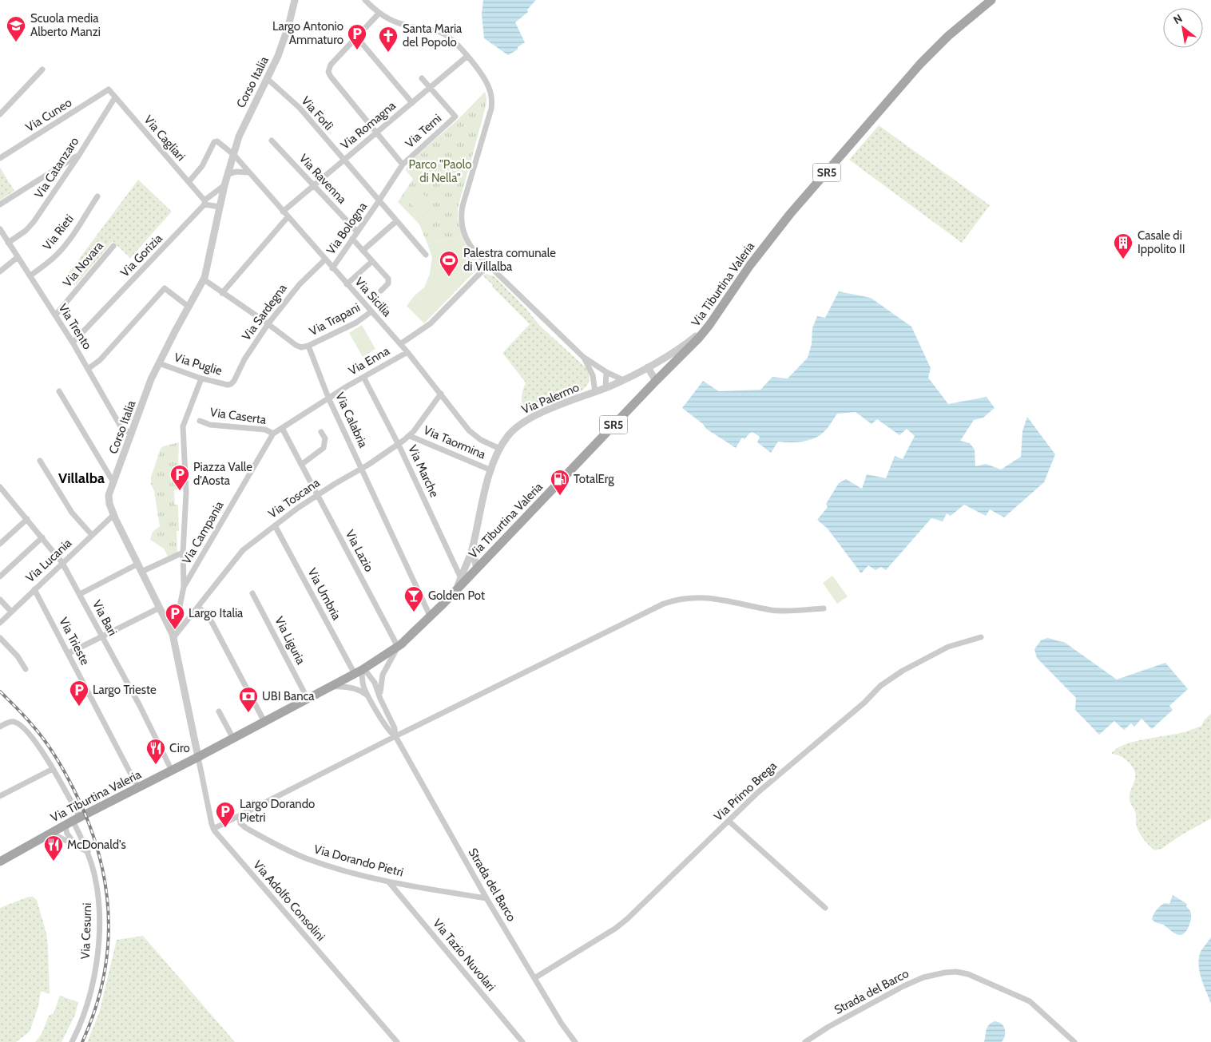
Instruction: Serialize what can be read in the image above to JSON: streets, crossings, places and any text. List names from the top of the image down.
{
  "streets": {
    "main road": ["SR5", "Via Tiburtina Valeria"],
    "street": [
      "Corso Italia",
      "Via Forlì",
      "Via Cuneo",
      "Via Romagna",
      "Via Terni",
      "Via Cagliari",
      "Via Catanzaro",
      "Via Ravenna",
      "Via Bologna",
      "Via Rieti",
      "Via Gorizia",
      "Via Novara",
      "Via Sicilia",
      "Via Sardegna",
      "Via Trapani",
      "Via Trento",
      "Via Enna",
      "Via Puglie",
      "Via Palermo",
      "Via Caserta",
      "Via Calabria",
      "Via Taormina",
      "Via Marche",
      "Via Toscana",
      "Via Campania",
      "Via Lazio",
      "Via Lucania",
      "Via Umbria",
      "Via Bari",
      "Via Liguria",
      "Via Trieste",
      "Via Primo Brega",
      "Via Dorando Pietri",
      "Strada del Barco",
      "Via Adolfo Consolini",
      "Via Cesurni",
      "Via Tazio Nuvolari"
    ]
  },
  "crossings": [
    ["Corso Italia", "Via Forlì"],
    ["Corso Italia", "Via Gorizia"],
    ["Corso Italia", "Via Tiburtina Valeria"],
    ["Corso Italia", "Via Sicilia"],
    ["Corso Italia", "Via Trento"],
    ["Corso Italia", "Via Puglie"],
    ["Corso Italia", "Via Toscana"],
    ["Corso Italia", "Via Campania"],
    ["Corso Italia", "Via Lucania"],
    ["Corso Italia", "Via Adolfo Consolini"],
    ["Via Forlì", "Via Romagna"],
    ["Via Forlì", "Via Terni"],
    ["Via Forlì", "Via Bologna"],
    ["Via Cuneo", "Via Cagliari"],
    ["Via Romagna", "Via Terni"],
    ["Via Romagna", "Via Ravenna"],
    ["Via Romagna", "Via Sicilia"],
    ["Via Terni", "Via Bologna"],
    ["Via Cagliari", "Via Catanzaro"],
    ["Via Cagliari", "Via Gorizia"],
    ["Via Cagliari", "Via Sicilia"],
    ["Via Catanzaro", "Via Trento"],
    ["Via Ravenna", "Via Bologna"],
    ["Via Bologna", "Via Sicilia"],
    ["Via Rieti", "Via Trento"],
    ["Via Gorizia", "Via Trento"],
    ["Via Novara", "Via Trento"],
    ["Via Tiburtina Valeria", "Via Palermo"],
    ["Via Tiburtina Valeria", "Via Calabria"],
    ["Via Tiburtina Valeria", "Via Lazio"],
    ["Via Tiburtina Valeria", "Via Umbria"],
    ["Via Tiburtina Valeria", "Via Bari"],
    ["Via Tiburtina Valeria", "Via Liguria"],
    ["Via Tiburtina Valeria", "Via Trieste"],
    ["Via Tiburtina Valeria", "Strada del Barco"],
    ["Via Tiburtina Valeria", "Via Adolfo Consolini"],
    ["Via Tiburtina Valeria", "Via Cesurni"],
    ["Via Sicilia", "Via Sardegna"],
    ["Via Sicilia", "Via Trapani"],
    ["Via Sicilia", "Via Enna"],
    ["Via Sicilia", "Via Palermo"],
    ["Via Sicilia", "Via Toscana"],
    ["Via Sardegna", "Via Puglie"],
    ["Via Trapani", "Via Calabria"],
    ["Via Enna", "Via Calabria"],
    ["Via Enna", "Via Marche"],
    ["Via Enna", "Via Campania"],
    ["Via Enna", "Via Lazio"],
    ["Via Palermo", "Via Taormina"],
    ["Via Palermo", "Via Marche"],
    ["Via Caserta", "Via Campania"],
    ["Via Calabria", "Via Toscana"],
    ["Via Taormina", "Via Toscana"],
    ["Via Marche", "Via Toscana"],
    ["Via Toscana", "Via Campania"],
    ["Via Toscana", "Via Lazio"],
    ["Via Toscana", "Via Umbria"],
    ["Via Campania", "Via Lazio"],
    ["Via Lazio", "Strada del Barco"],
    ["Via Lucania", "Via Bari"],
    ["Via Lucania", "Via Trieste"],
    ["Via Umbria", "Strada del Barco"],
    ["Via Primo Brega", "Strada del Barco"],
    ["Via Dorando Pietri", "Strada del Barco"],
    ["Via Dorando Pietri", "Via Tazio Nuvolari"]
  ],
  "districts": ["Villalba"],
  "parks": ["Parco \"Paolo di Nella\""],
  "places": {
    "school or university": ["Scuola media Alberto Manzi"],
    "parking": [
      "Largo Antonio Ammaturo",
      "Piazza Valle d'Aosta",
      "Largo Italia",
      "Largo Trieste",
      "Largo Dorando Pietri"
    ],
    "church": ["Santa Maria del Popolo"],
    "building": ["Casale di Ippolito II"],
    "sports": ["Palestra comunale di Villalba"],
    "fuel station": ["TotalErg"],
    "bar": ["Golden Pot"],
    "bank": ["UBI Banca"],
    "restaurant": ["Ciro", "McDonald's"]
  },
  "north": "top left"
}
